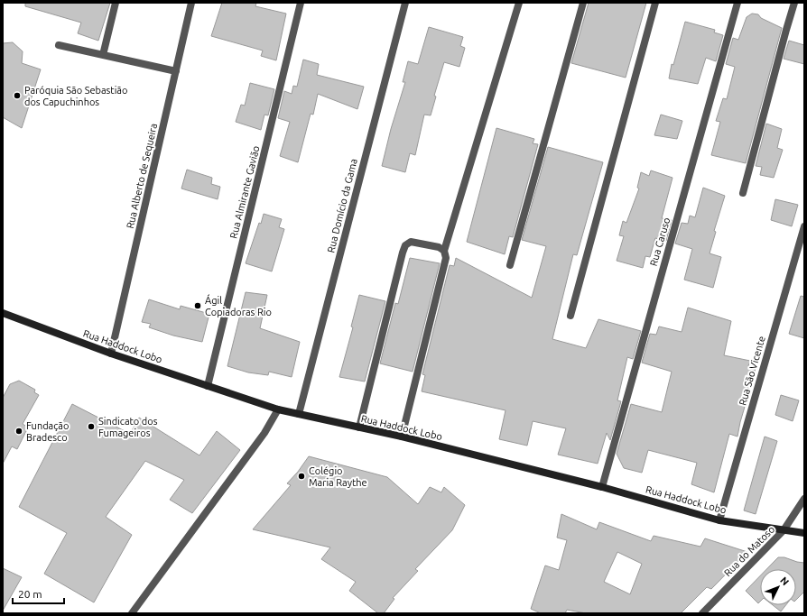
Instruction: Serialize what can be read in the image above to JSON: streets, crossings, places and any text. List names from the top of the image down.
{
  "streets": {
    "main road": ["Rua Haddock Lobo"],
    "street": [
      "Rua Alberto de Sequeira",
      "Rua Almirante Gavião",
      "Rua Domício da Gama",
      "Rua Caruso",
      "Rua São Vicente",
      "Rua do Matoso"
    ]
  },
  "crossings": [
    ["Rua Alberto de Sequeira", "Rua Haddock Lobo"],
    ["Rua Almirante Gavião", "Rua Haddock Lobo"],
    ["Rua Domício da Gama", "Rua Haddock Lobo"],
    ["Rua Caruso", "Rua Haddock Lobo"],
    ["Rua Haddock Lobo", "Rua São Vicente"],
    ["Rua Haddock Lobo", "Rua do Matoso"]
  ],
  "places": [
    "Paróquia São Sebastião dos Capuchinhos",
    "Ágil Copiadoras Rio",
    "Sindicato dos Fumageiros",
    "Fundação Bradesco",
    "Colégio Maria Raythe"
  ],
  "scale_bar": "20 m",
  "north": "top right"
}
